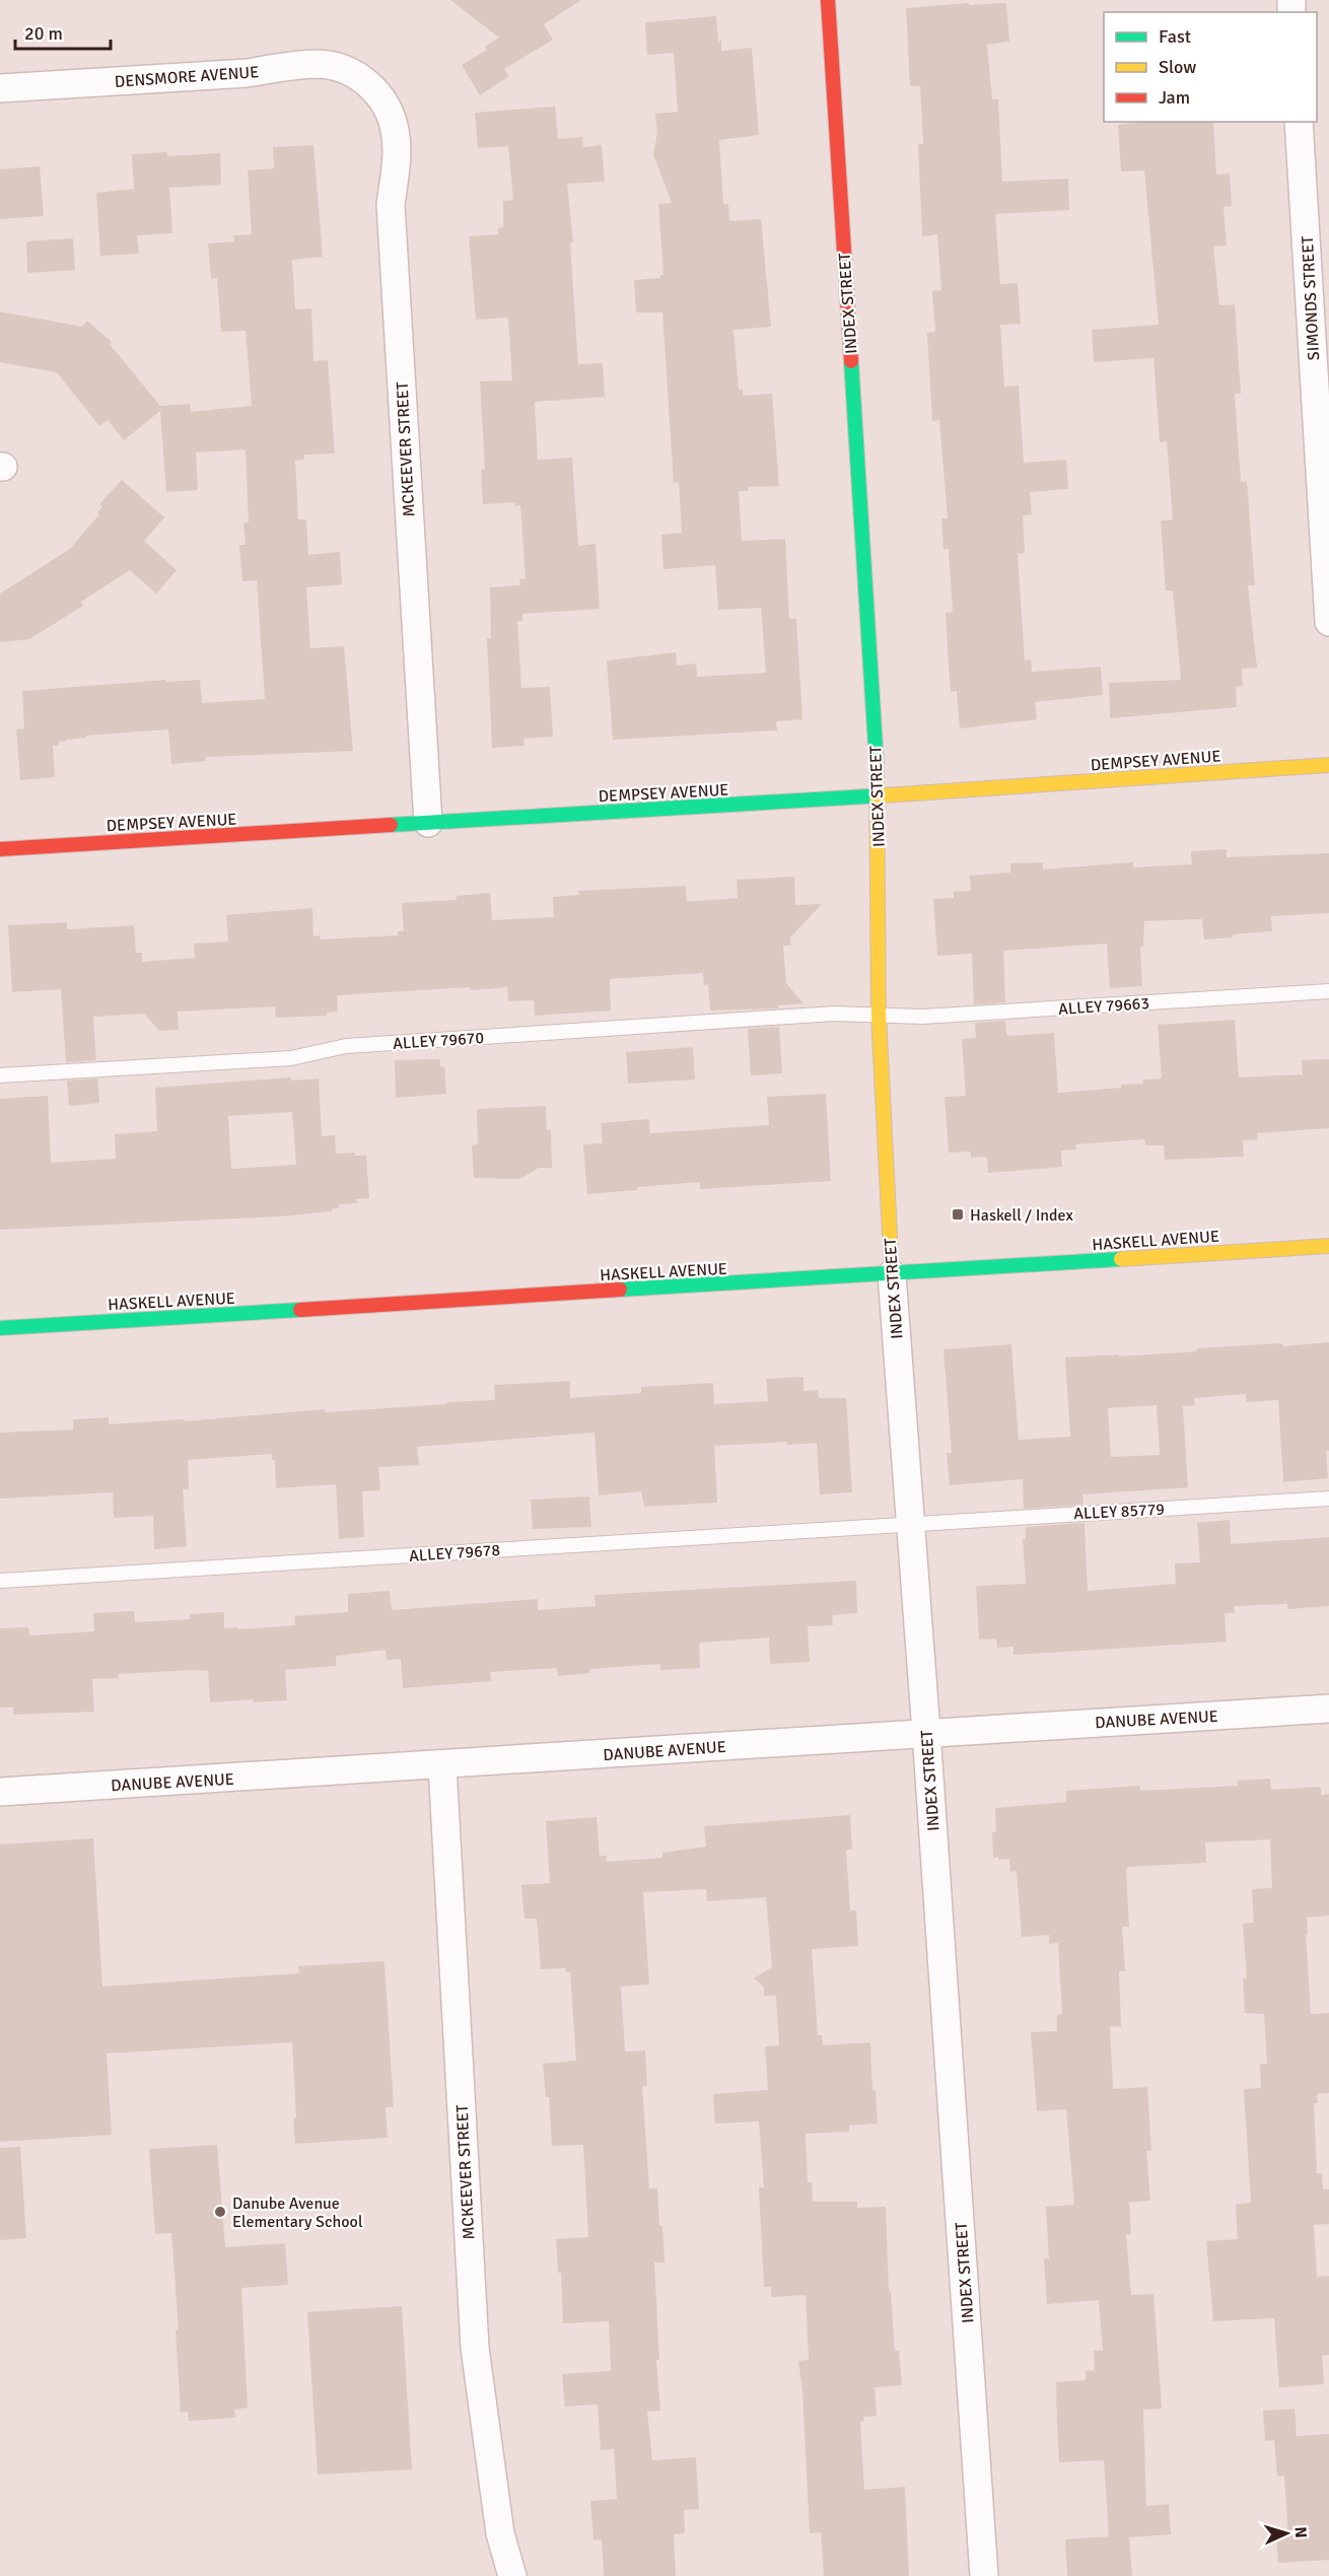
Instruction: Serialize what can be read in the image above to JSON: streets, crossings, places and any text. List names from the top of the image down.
{
  "streets": {
    "street": [
      "DENSMORE AVENUE",
      "SIMONDS STREET",
      "INDEX STREET",
      "MCKEEVER STREET",
      "DEMPSEY AVENUE",
      "HASKELL AVENUE",
      "DANUBE AVENUE"
    ],
    "lane": [
      "ALLEY 79663",
      "ALLEY 79670",
      "ALLEY 85779",
      "ALLEY 79678"
    ]
  },
  "crossings": [
    ["DENSMORE AVENUE", "MCKEEVER STREET"],
    ["INDEX STREET", "DEMPSEY AVENUE"],
    ["INDEX STREET", "ALLEY 79663"],
    ["INDEX STREET", "ALLEY 79670"],
    ["INDEX STREET", "HASKELL AVENUE"],
    ["INDEX STREET", "ALLEY 85779"],
    ["INDEX STREET", "ALLEY 79678"],
    ["INDEX STREET", "DANUBE AVENUE"],
    ["MCKEEVER STREET", "DEMPSEY AVENUE"],
    ["MCKEEVER STREET", "DANUBE AVENUE"],
    ["ALLEY 79663", "ALLEY 79670"],
    ["ALLEY 85779", "ALLEY 79678"]
  ],
  "places": {
    "transit": ["Haskell / Index"],
    "other": ["Danube Avenue Elementary School"]
  },
  "legend": ["Fast", "Slow", "Jam"],
  "scale_bar": "20 m",
  "north": "right"
}
